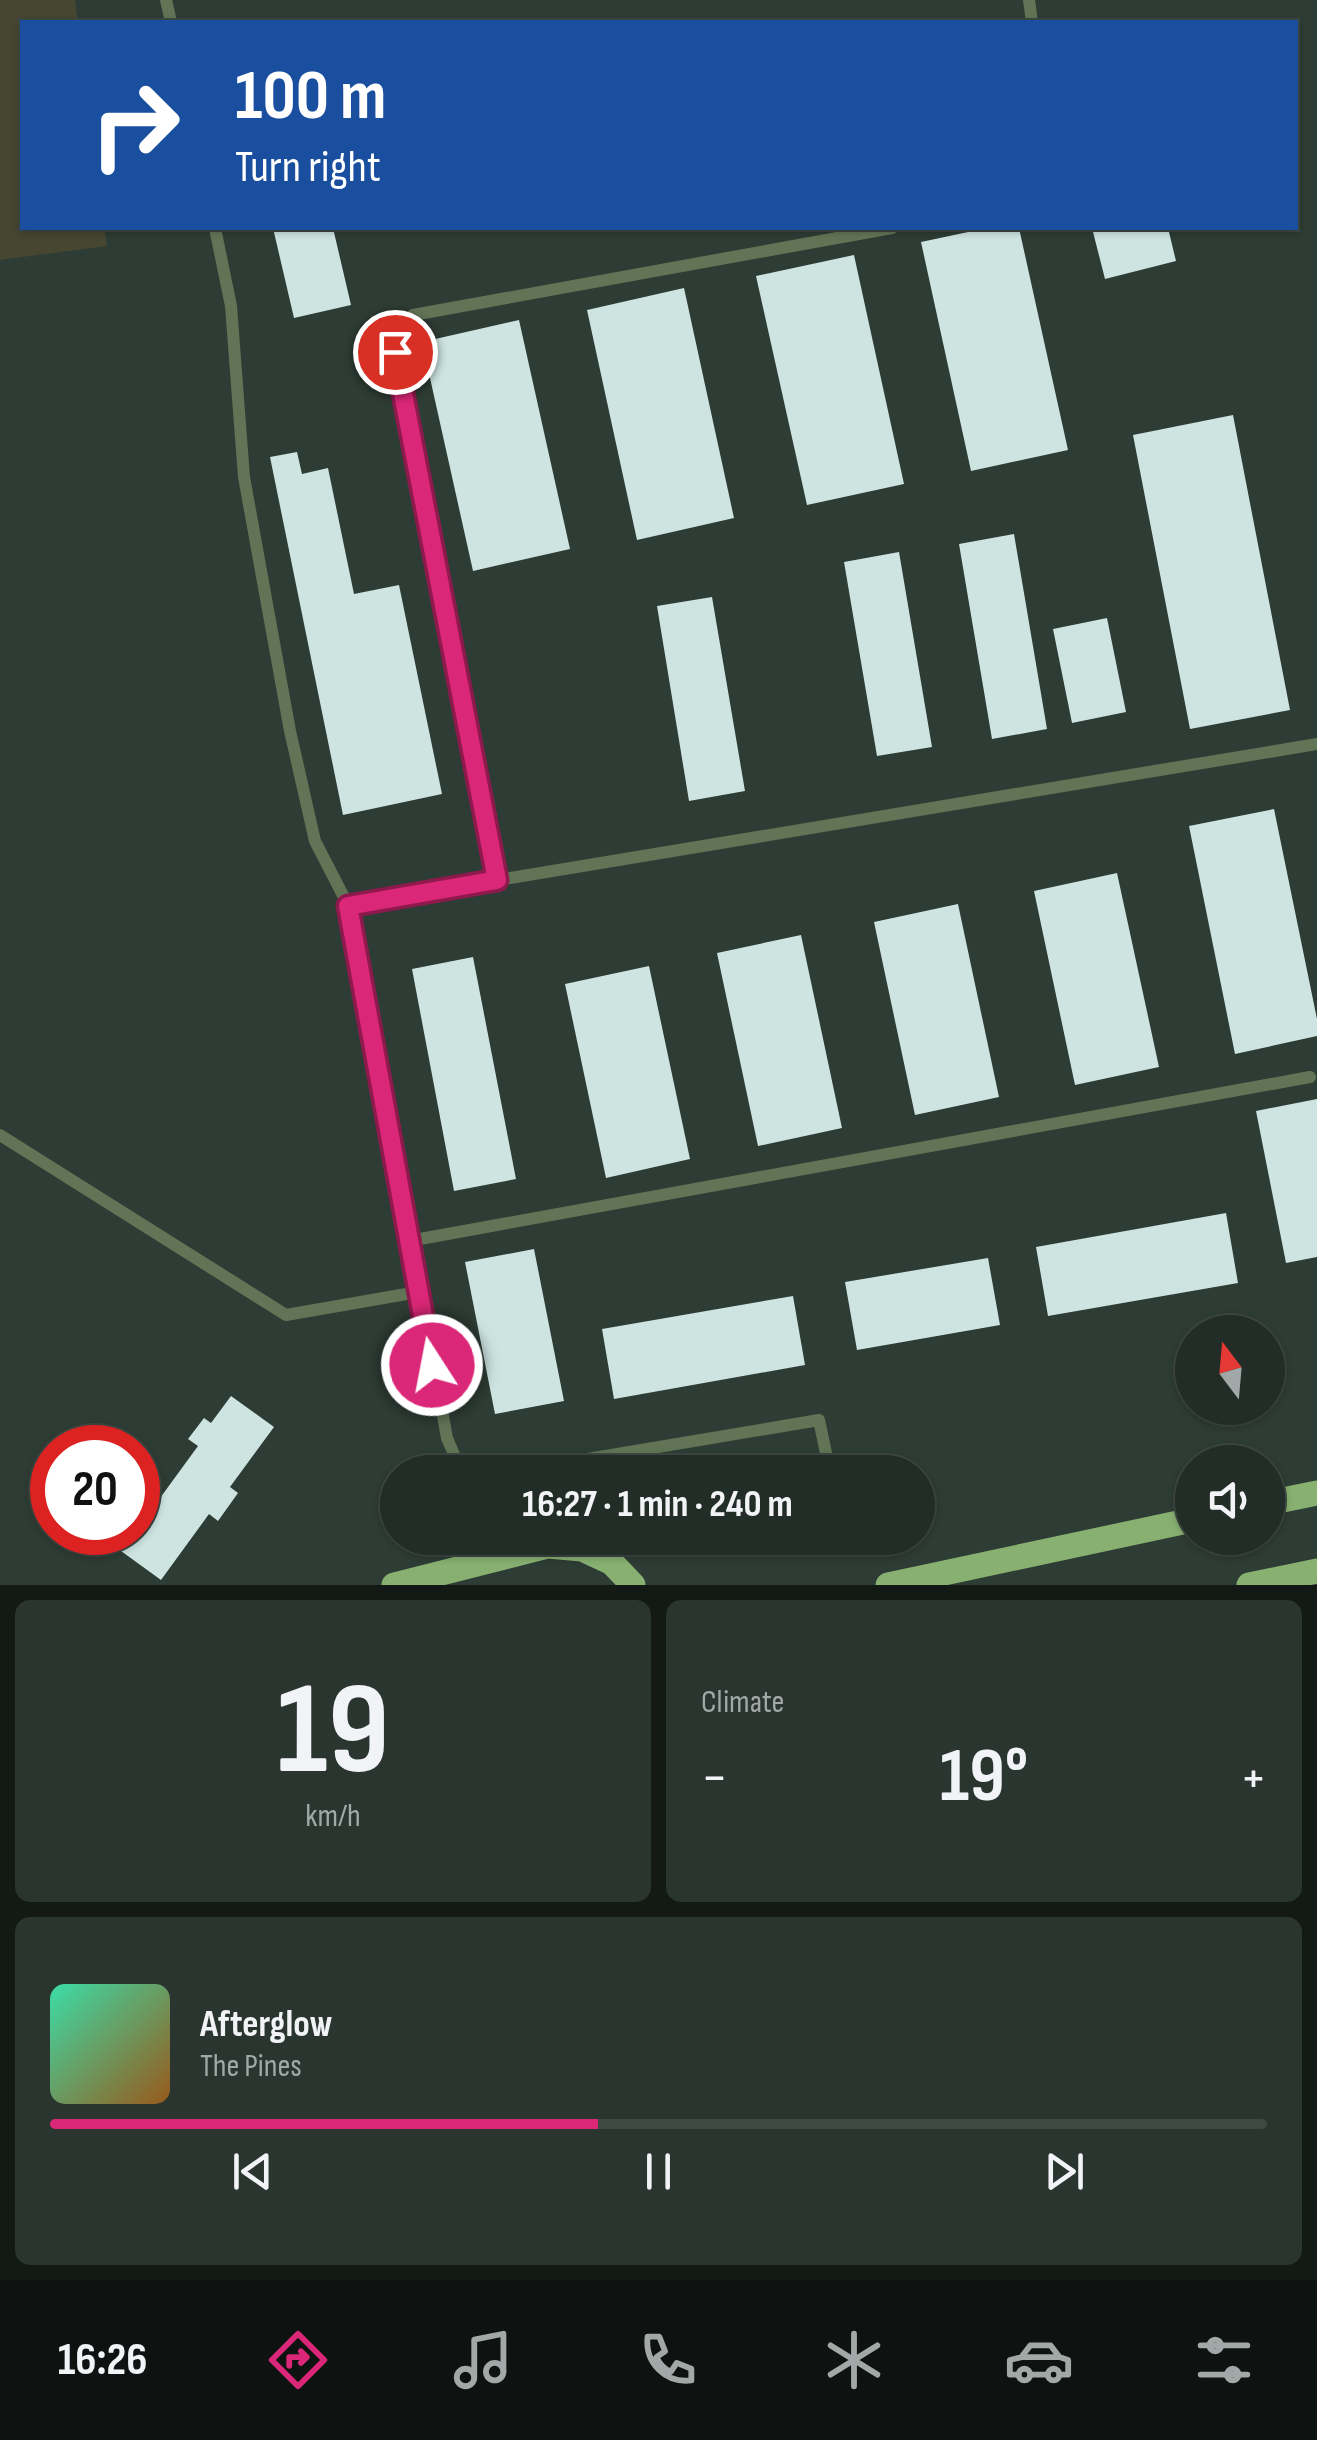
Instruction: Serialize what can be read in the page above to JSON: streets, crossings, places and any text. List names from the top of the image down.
{
  "north": "top",
  "page": {
    "turn": ["100 m", "Turn right"],
    "limit": "20",
    "trip": "16:27 · 1 min · 240 m",
    "tile": [
      ["19", "km/h"],
      "Climate"
    ],
    "heat": ["−", "19°", "+"],
    "song": ["Afterglow", "The Pines"],
    "tabs": "16:26"
  }
}
